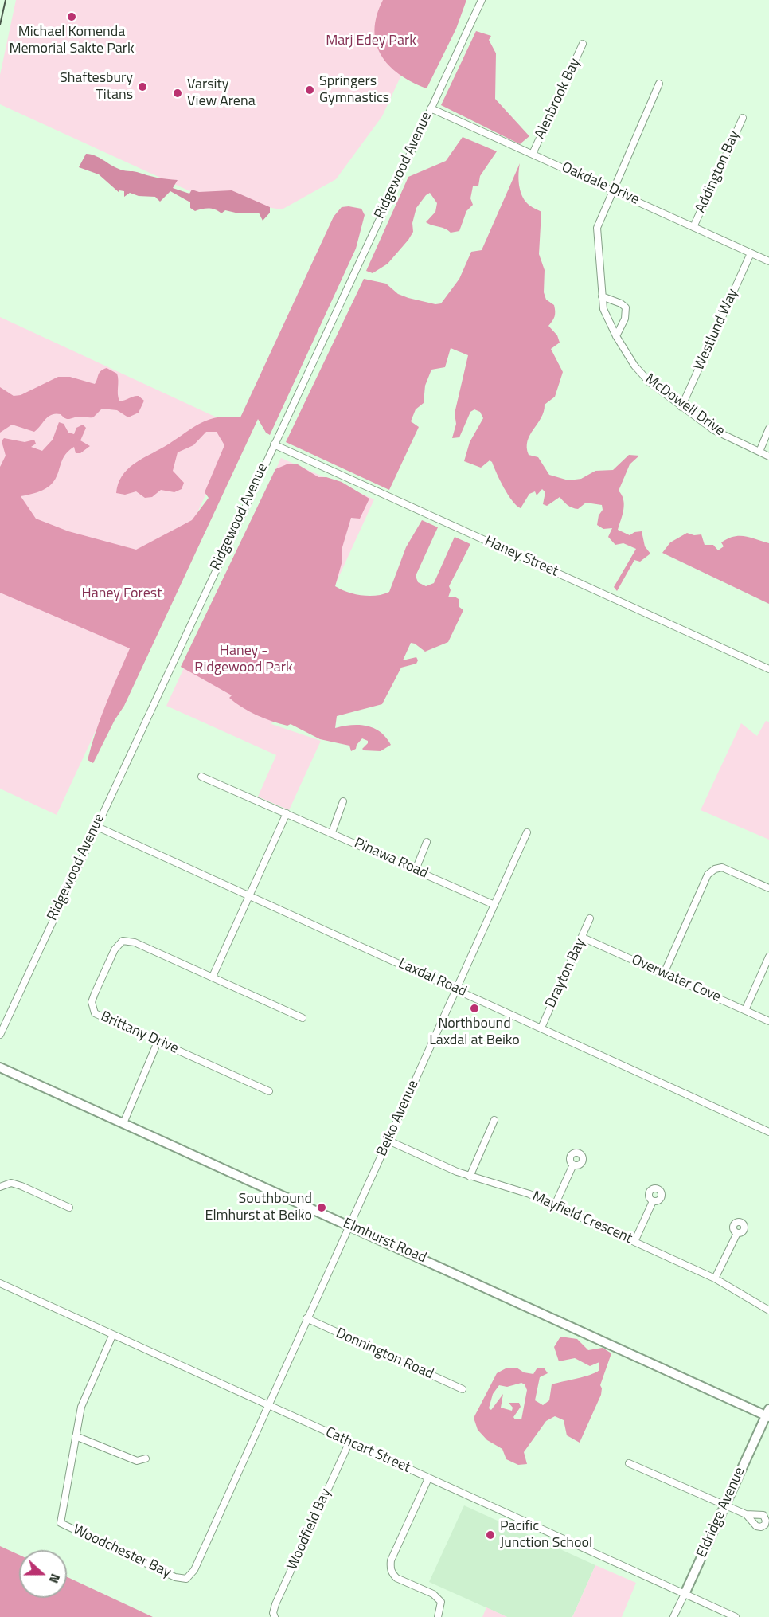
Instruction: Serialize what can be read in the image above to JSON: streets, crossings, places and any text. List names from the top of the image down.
{
  "streets": {
    "street": [
      "Alenbrook Bay",
      "Ridgewood Avenue",
      "Addington Bay",
      "Oakdale Drive",
      "Westlund Way",
      "McDowell Drive",
      "Haney Street",
      "Pinawa Road",
      "Drayton Bay",
      "Laxdal Road",
      "Overwater Cove",
      "Brittany Drive",
      "Beiko Avenue",
      "Mayfield Crescent",
      "Elmhurst Road",
      "Donnington Road",
      "Cathcart Street",
      "Eldridge Avenue",
      "Woodfield Bay",
      "Woodchester Bay"
    ]
  },
  "crossings": [
    ["Alenbrook Bay", "Oakdale Drive"],
    ["Ridgewood Avenue", "Oakdale Drive"],
    ["Ridgewood Avenue", "Haney Street"],
    ["Ridgewood Avenue", "Laxdal Road"],
    ["Addington Bay", "Oakdale Drive"],
    ["Oakdale Drive", "Westlund Way"],
    ["Oakdale Drive", "McDowell Drive"],
    ["Westlund Way", "McDowell Drive"],
    ["Pinawa Road", "Beiko Avenue"],
    ["Drayton Bay", "Laxdal Road"],
    ["Drayton Bay", "Overwater Cove"],
    ["Laxdal Road", "Beiko Avenue"],
    ["Beiko Avenue", "Mayfield Crescent"],
    ["Beiko Avenue", "Elmhurst Road"],
    ["Beiko Avenue", "Donnington Road"],
    ["Beiko Avenue", "Cathcart Street"],
    ["Beiko Avenue", "Woodchester Bay"],
    ["Elmhurst Road", "Eldridge Avenue"],
    ["Cathcart Street", "Eldridge Avenue"],
    ["Cathcart Street", "Woodfield Bay"],
    ["Cathcart Street", "Woodchester Bay"]
  ],
  "parks": ["Marj Edey Park", "Haney Forest", "Haney - Ridgewood Park"],
  "places": [
    "Michael Komenda Memorial Sakte Park",
    "Shaftesbury Titans",
    "Springers Gymnastics",
    "Varsity View Arena",
    "Northbound Laxdal at Beiko",
    "Southbound Elmhurst at Beiko",
    "Pacific Junction School"
  ],
  "north": "right"
}
